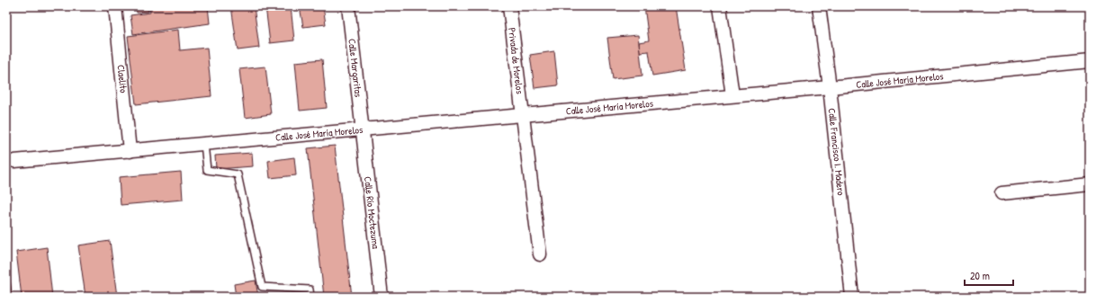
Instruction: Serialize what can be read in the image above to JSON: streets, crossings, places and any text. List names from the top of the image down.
{
  "streets": {
    "street": [
      "Privada de Morelos",
      "Calle Margaritas",
      "Claelito",
      "Calle José María Morelos",
      "Calle Francisco I. Madero",
      "Calle Río Moctezuma"
    ]
  },
  "crossings": [
    ["Privada de Morelos", "Calle José María Morelos"],
    ["Calle Margaritas", "Calle José María Morelos"],
    ["Calle Margaritas", "Calle Río Moctezuma"],
    ["Claelito", "Calle José María Morelos"],
    ["Calle José María Morelos", "Calle Francisco I. Madero"],
    ["Calle José María Morelos", "Calle Río Moctezuma"]
  ],
  "scale_bar": "20 m"
}
